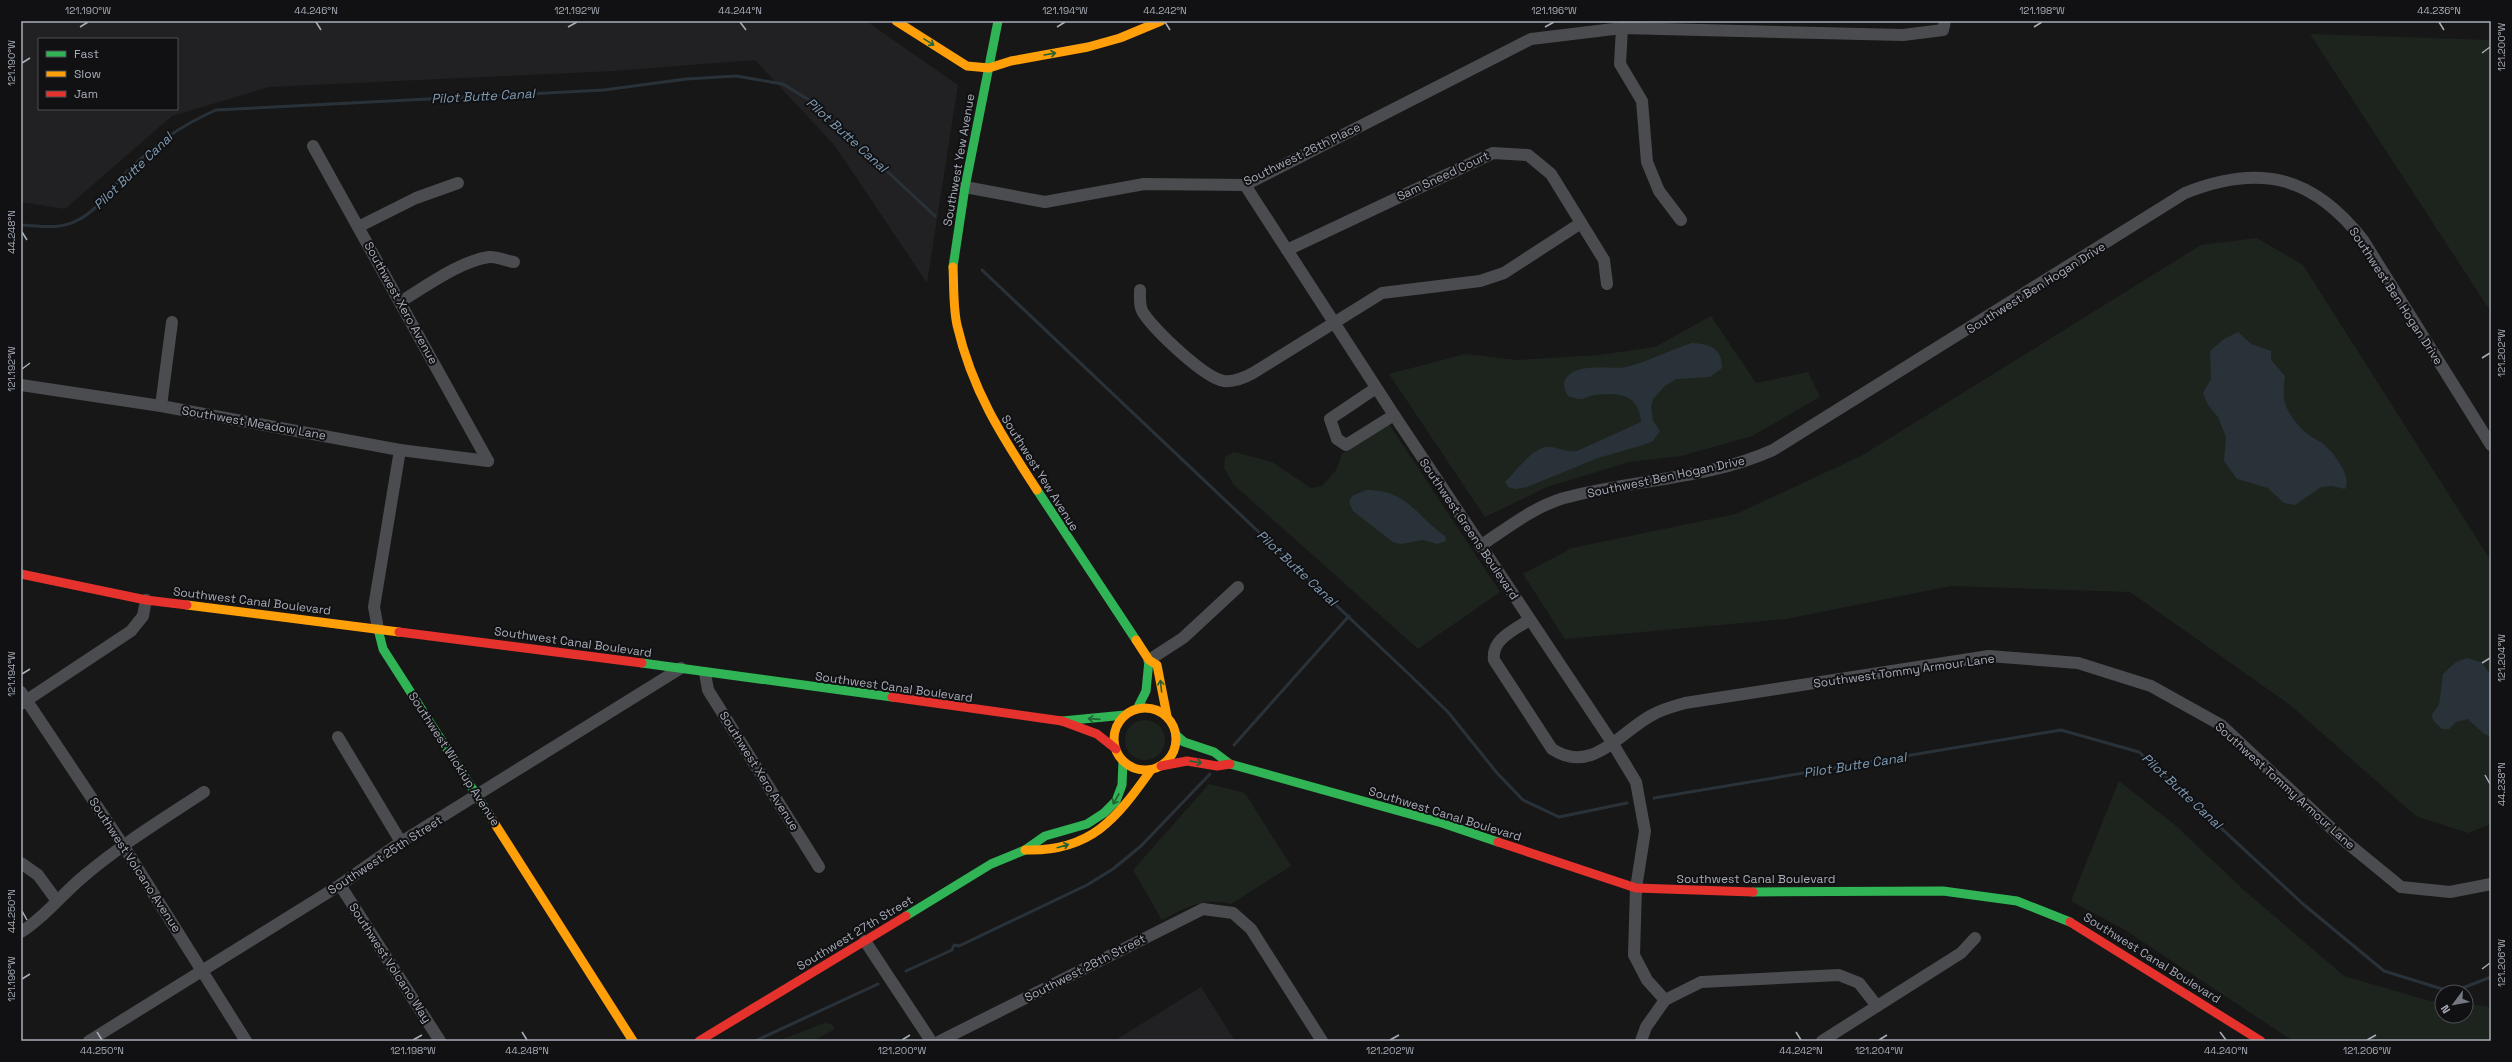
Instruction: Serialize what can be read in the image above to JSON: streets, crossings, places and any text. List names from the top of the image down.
{
  "streets": {
    "main road": [
      "Southwest Yew Avenue",
      "Southwest Canal Boulevard",
      "Southwest Wickiup Avenue",
      "Southwest 27th Street"
    ],
    "street": [
      "Southwest 26th Place",
      "Sam Sneed Court",
      "Southwest Ben Hogan Drive",
      "Southwest Xero Avenue",
      "Southwest Meadow Lane",
      "Southwest Greens Boulevard",
      "Southwest Tommy Armour Lane",
      "Southwest 25th Street",
      "Southwest Volcano Avenue",
      "Southwest Volcano Way",
      "Southwest 28th Street"
    ]
  },
  "crossings": [
    ["Southwest 26th Place", "Southwest Yew Avenue"],
    ["Southwest 26th Place", "Southwest Greens Boulevard"],
    ["Southwest Yew Avenue", "Southwest Canal Boulevard"],
    ["Southwest Yew Avenue", "Southwest 27th Street"],
    ["Sam Sneed Court", "Southwest Greens Boulevard"],
    ["Southwest Ben Hogan Drive", "Southwest Greens Boulevard"],
    ["Southwest Xero Avenue", "Southwest Meadow Lane"],
    ["Southwest Xero Avenue", "Southwest Canal Boulevard"],
    ["Southwest Meadow Lane", "Southwest Wickiup Avenue"],
    ["Southwest Greens Boulevard", "Southwest Canal Boulevard"],
    ["Southwest Greens Boulevard", "Southwest Tommy Armour Lane"],
    ["Southwest Canal Boulevard", "Southwest Wickiup Avenue"],
    ["Southwest Canal Boulevard", "Southwest 25th Street"],
    ["Southwest Canal Boulevard", "Southwest 27th Street"],
    ["Southwest Wickiup Avenue", "Southwest 25th Street"],
    ["Southwest 25th Street", "Southwest Volcano Avenue"],
    ["Southwest 25th Street", "Southwest Volcano Way"]
  ],
  "water": ["Pilot Butte Canal"],
  "legend": ["Fast", "Slow", "Jam"],
  "north": "bottom left",
  "coordinates": [
    "121.190°W",
    "44.246°N",
    "121.192°W",
    "44.244°N",
    "121.194°W",
    "44.242°N",
    "121.196°W",
    "121.198°W",
    "44.236°N",
    "121.200°W",
    "44.248°N",
    "121.202°W",
    "121.204°W",
    "44.238°N",
    "44.250°N",
    "121.206°W",
    "44.240°N"
  ]
}
